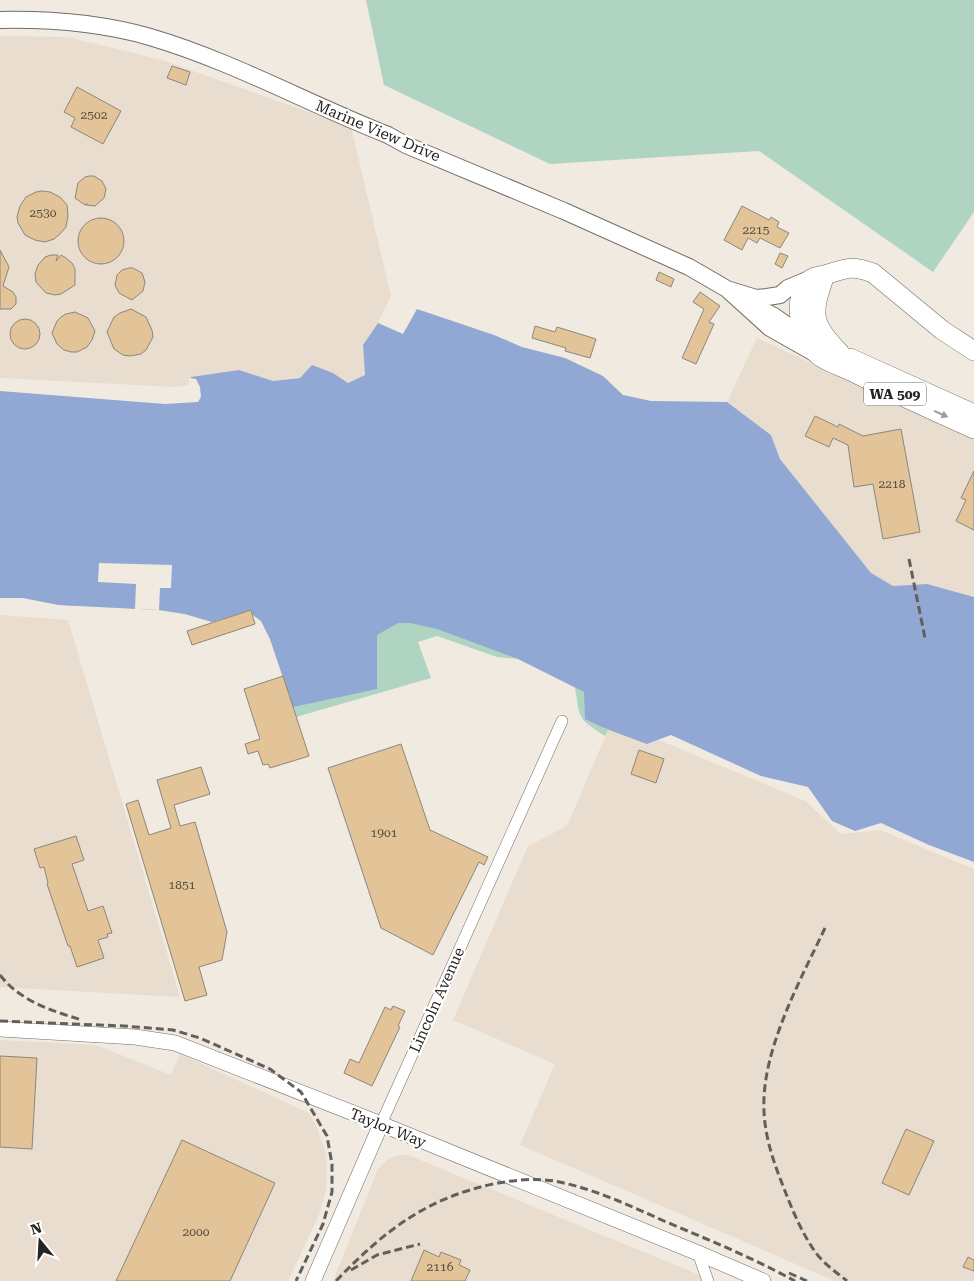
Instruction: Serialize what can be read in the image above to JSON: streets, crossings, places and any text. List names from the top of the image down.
{
  "streets": {
    "main road": ["Marine View Drive", "WA 509"],
    "street": ["Lincoln Avenue", "Taylor Way"]
  },
  "crossings": [
    ["Lincoln Avenue", "Taylor Way"]
  ],
  "house_numbers": [
    "2502",
    "2530",
    "2215",
    "2218",
    "1901",
    "1851",
    "2000",
    "2116"
  ],
  "north": "top"
}
